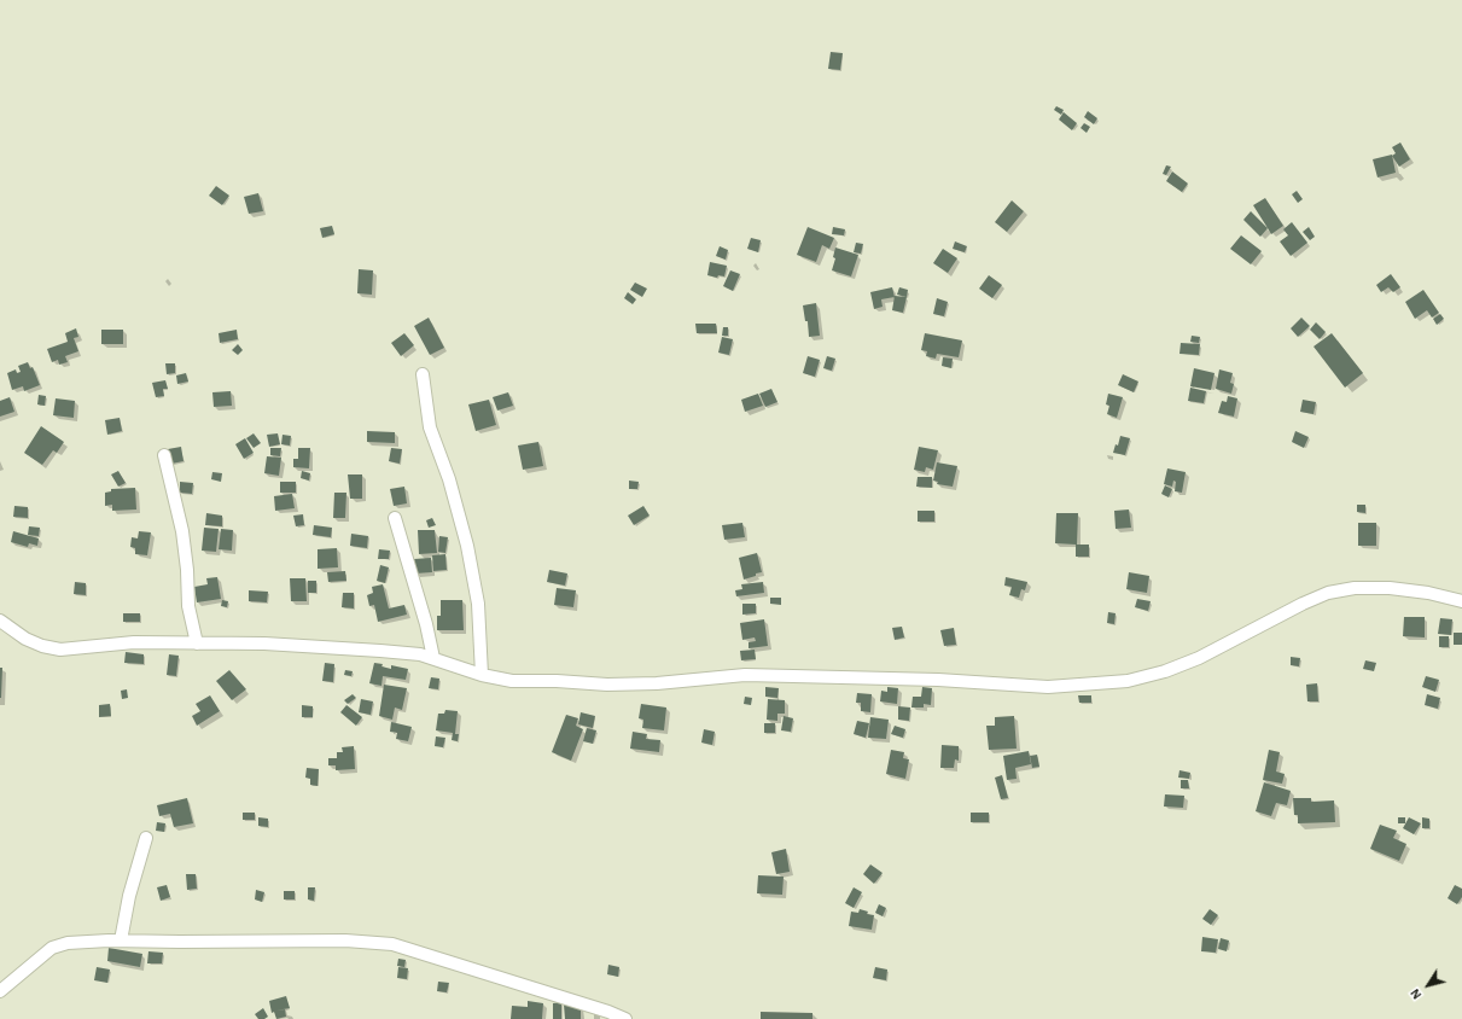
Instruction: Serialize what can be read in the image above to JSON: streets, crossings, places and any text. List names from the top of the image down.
{
  "north": "bottom left"
}
